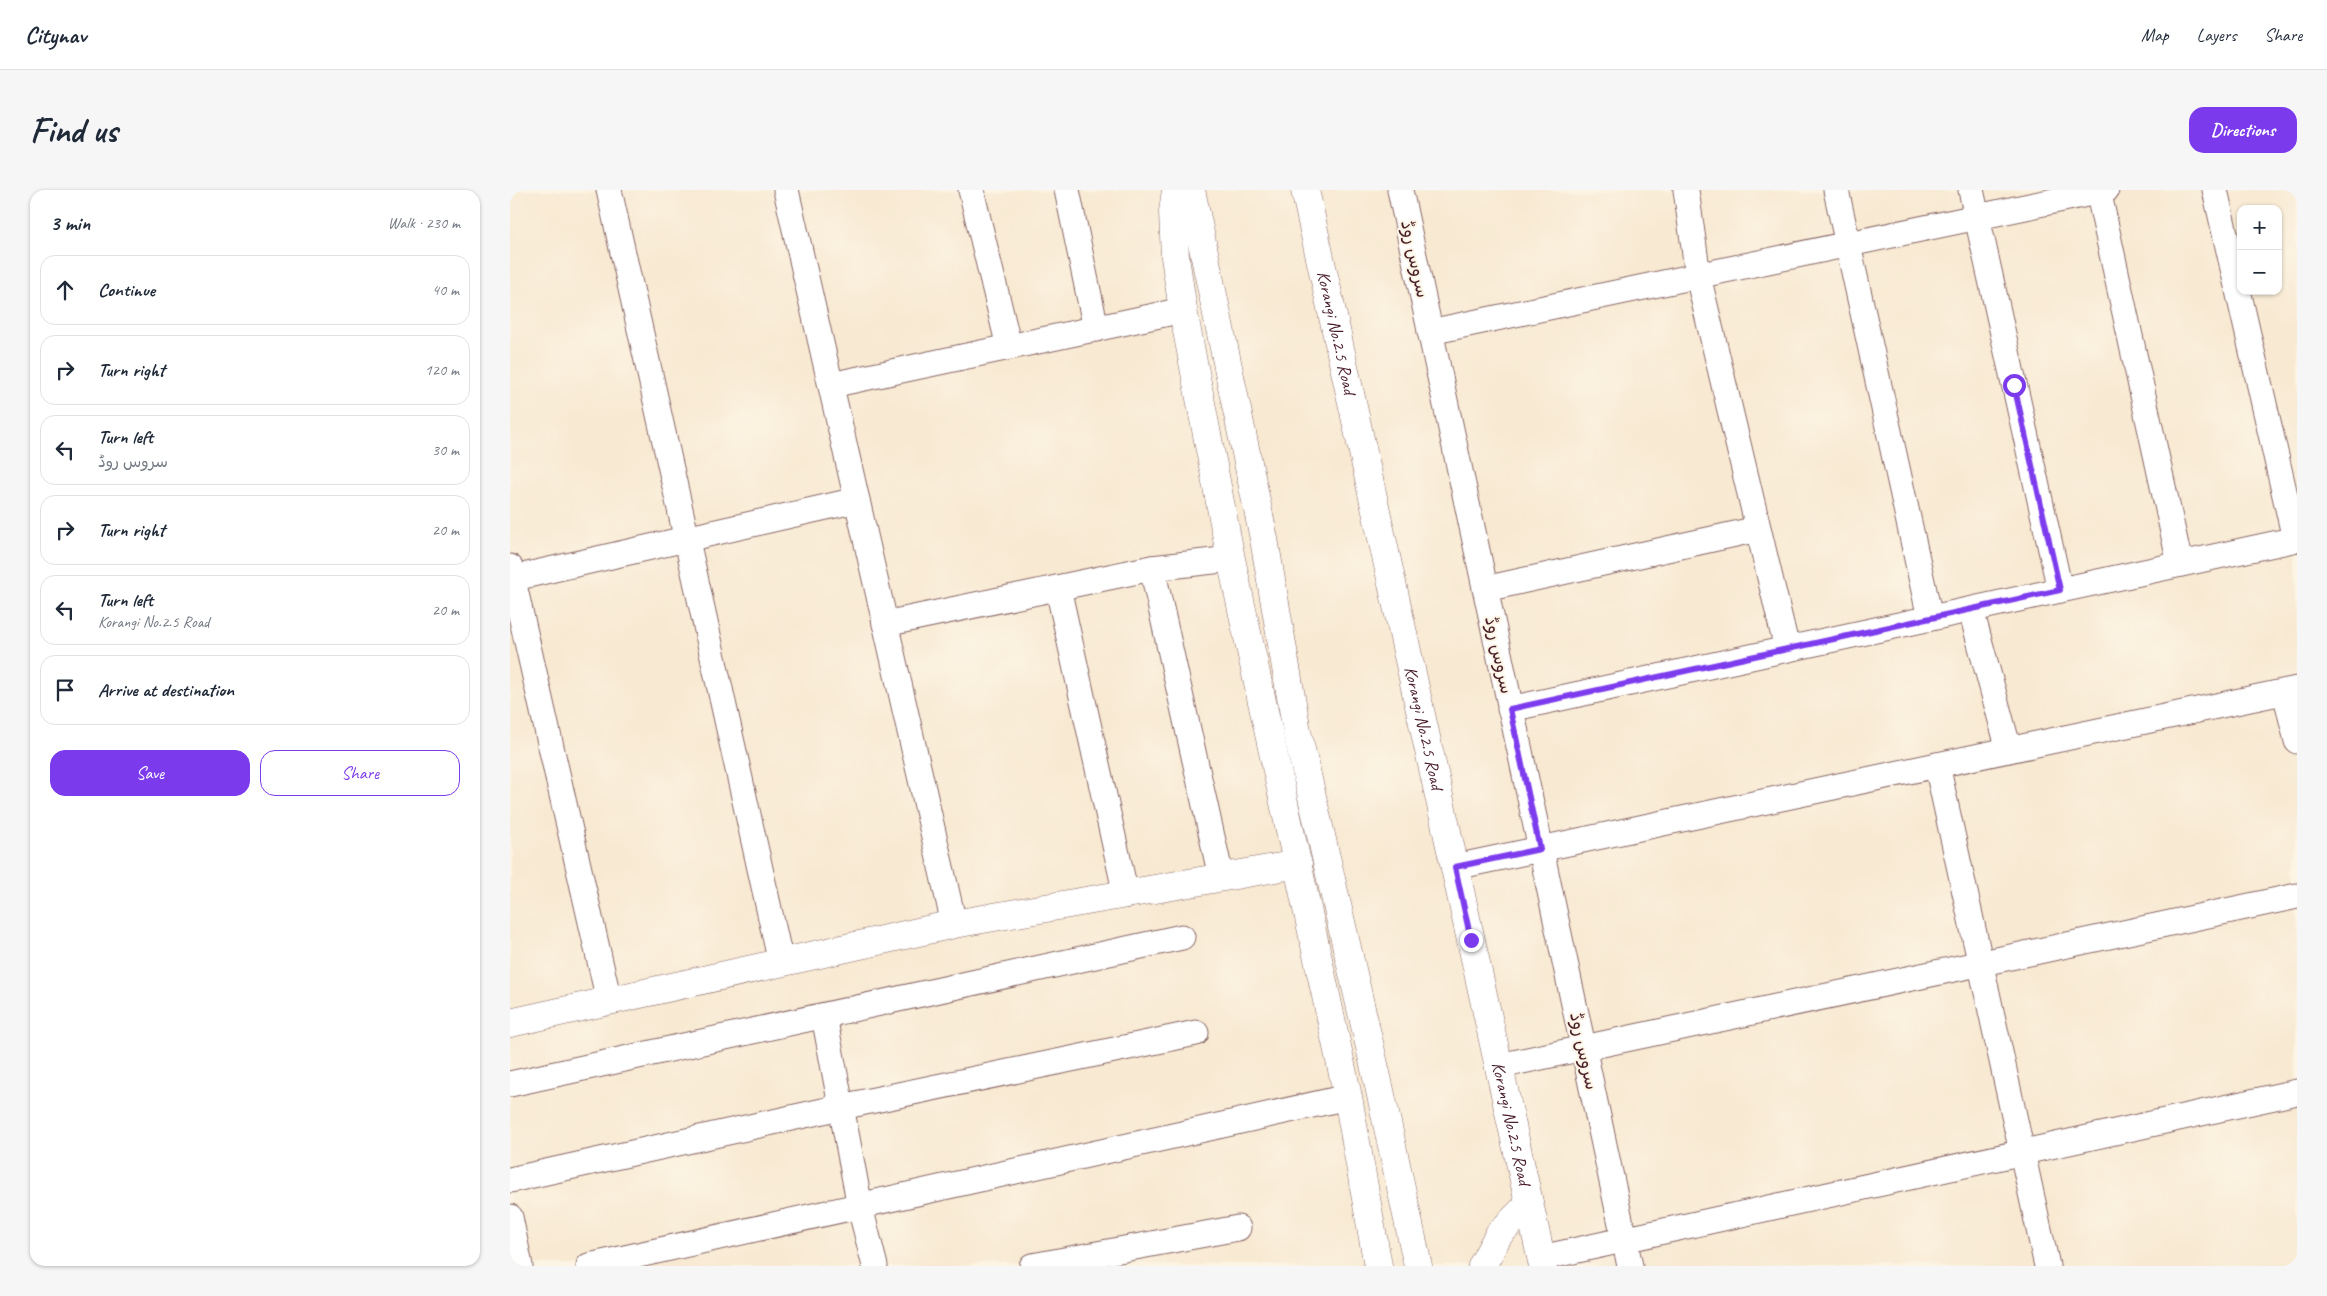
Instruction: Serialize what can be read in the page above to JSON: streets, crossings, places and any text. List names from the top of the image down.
{
  "streets": {
    "main road": ["Korangi No.2.5 Road"],
    "street": ["سروس روڈ"]
  },
  "page": {
    "header": "Citynav",
    "nav": ["Map", "Layers", "Share"],
    "buttons": [
      "Directions",
      ["Save", "Share"]
    ],
    "title": "Find us",
    "heading": ["3 min", "Walk · 230 m"],
    "map_buttons": ["+", "−"],
    "list": [
      ["Continue", "40 m"],
      ["Turn right", "120 m"],
      ["Turn left", "سروس روڈ", "30 m"],
      ["Turn right", "20 m"],
      ["Turn left", "Korangi No.2.5 Road", "20 m"],
      "Arrive at destination"
    ]
  }
}
